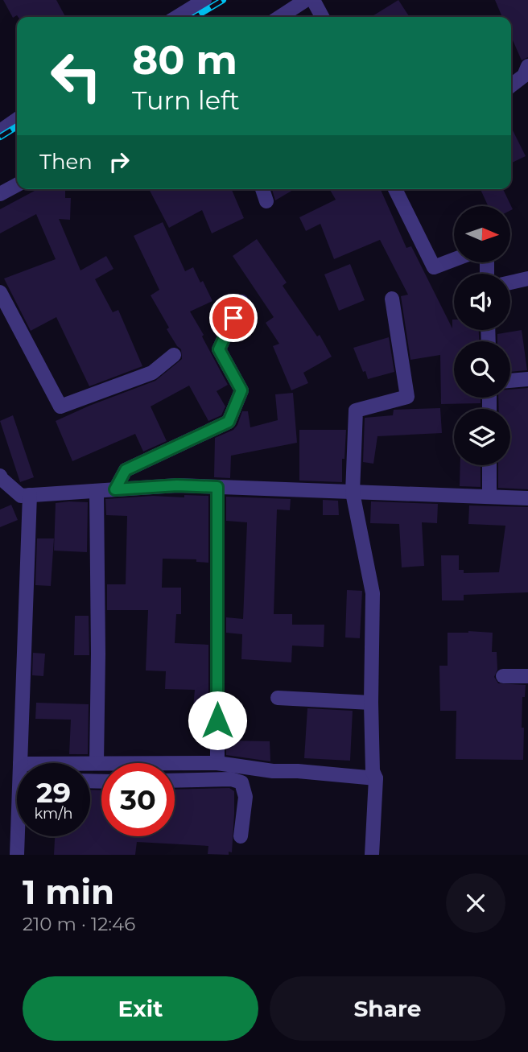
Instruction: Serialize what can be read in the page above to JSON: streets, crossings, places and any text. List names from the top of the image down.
{
  "north": "right",
  "page": {
    "turn": ["80 m", "Turn left"],
    "then": "Then",
    "speed": "29 km/h",
    "limit": "30",
    "heading": ["1 min", "210 m · 12:46"],
    "buttons": ["Exit", "Share"]
  }
}
